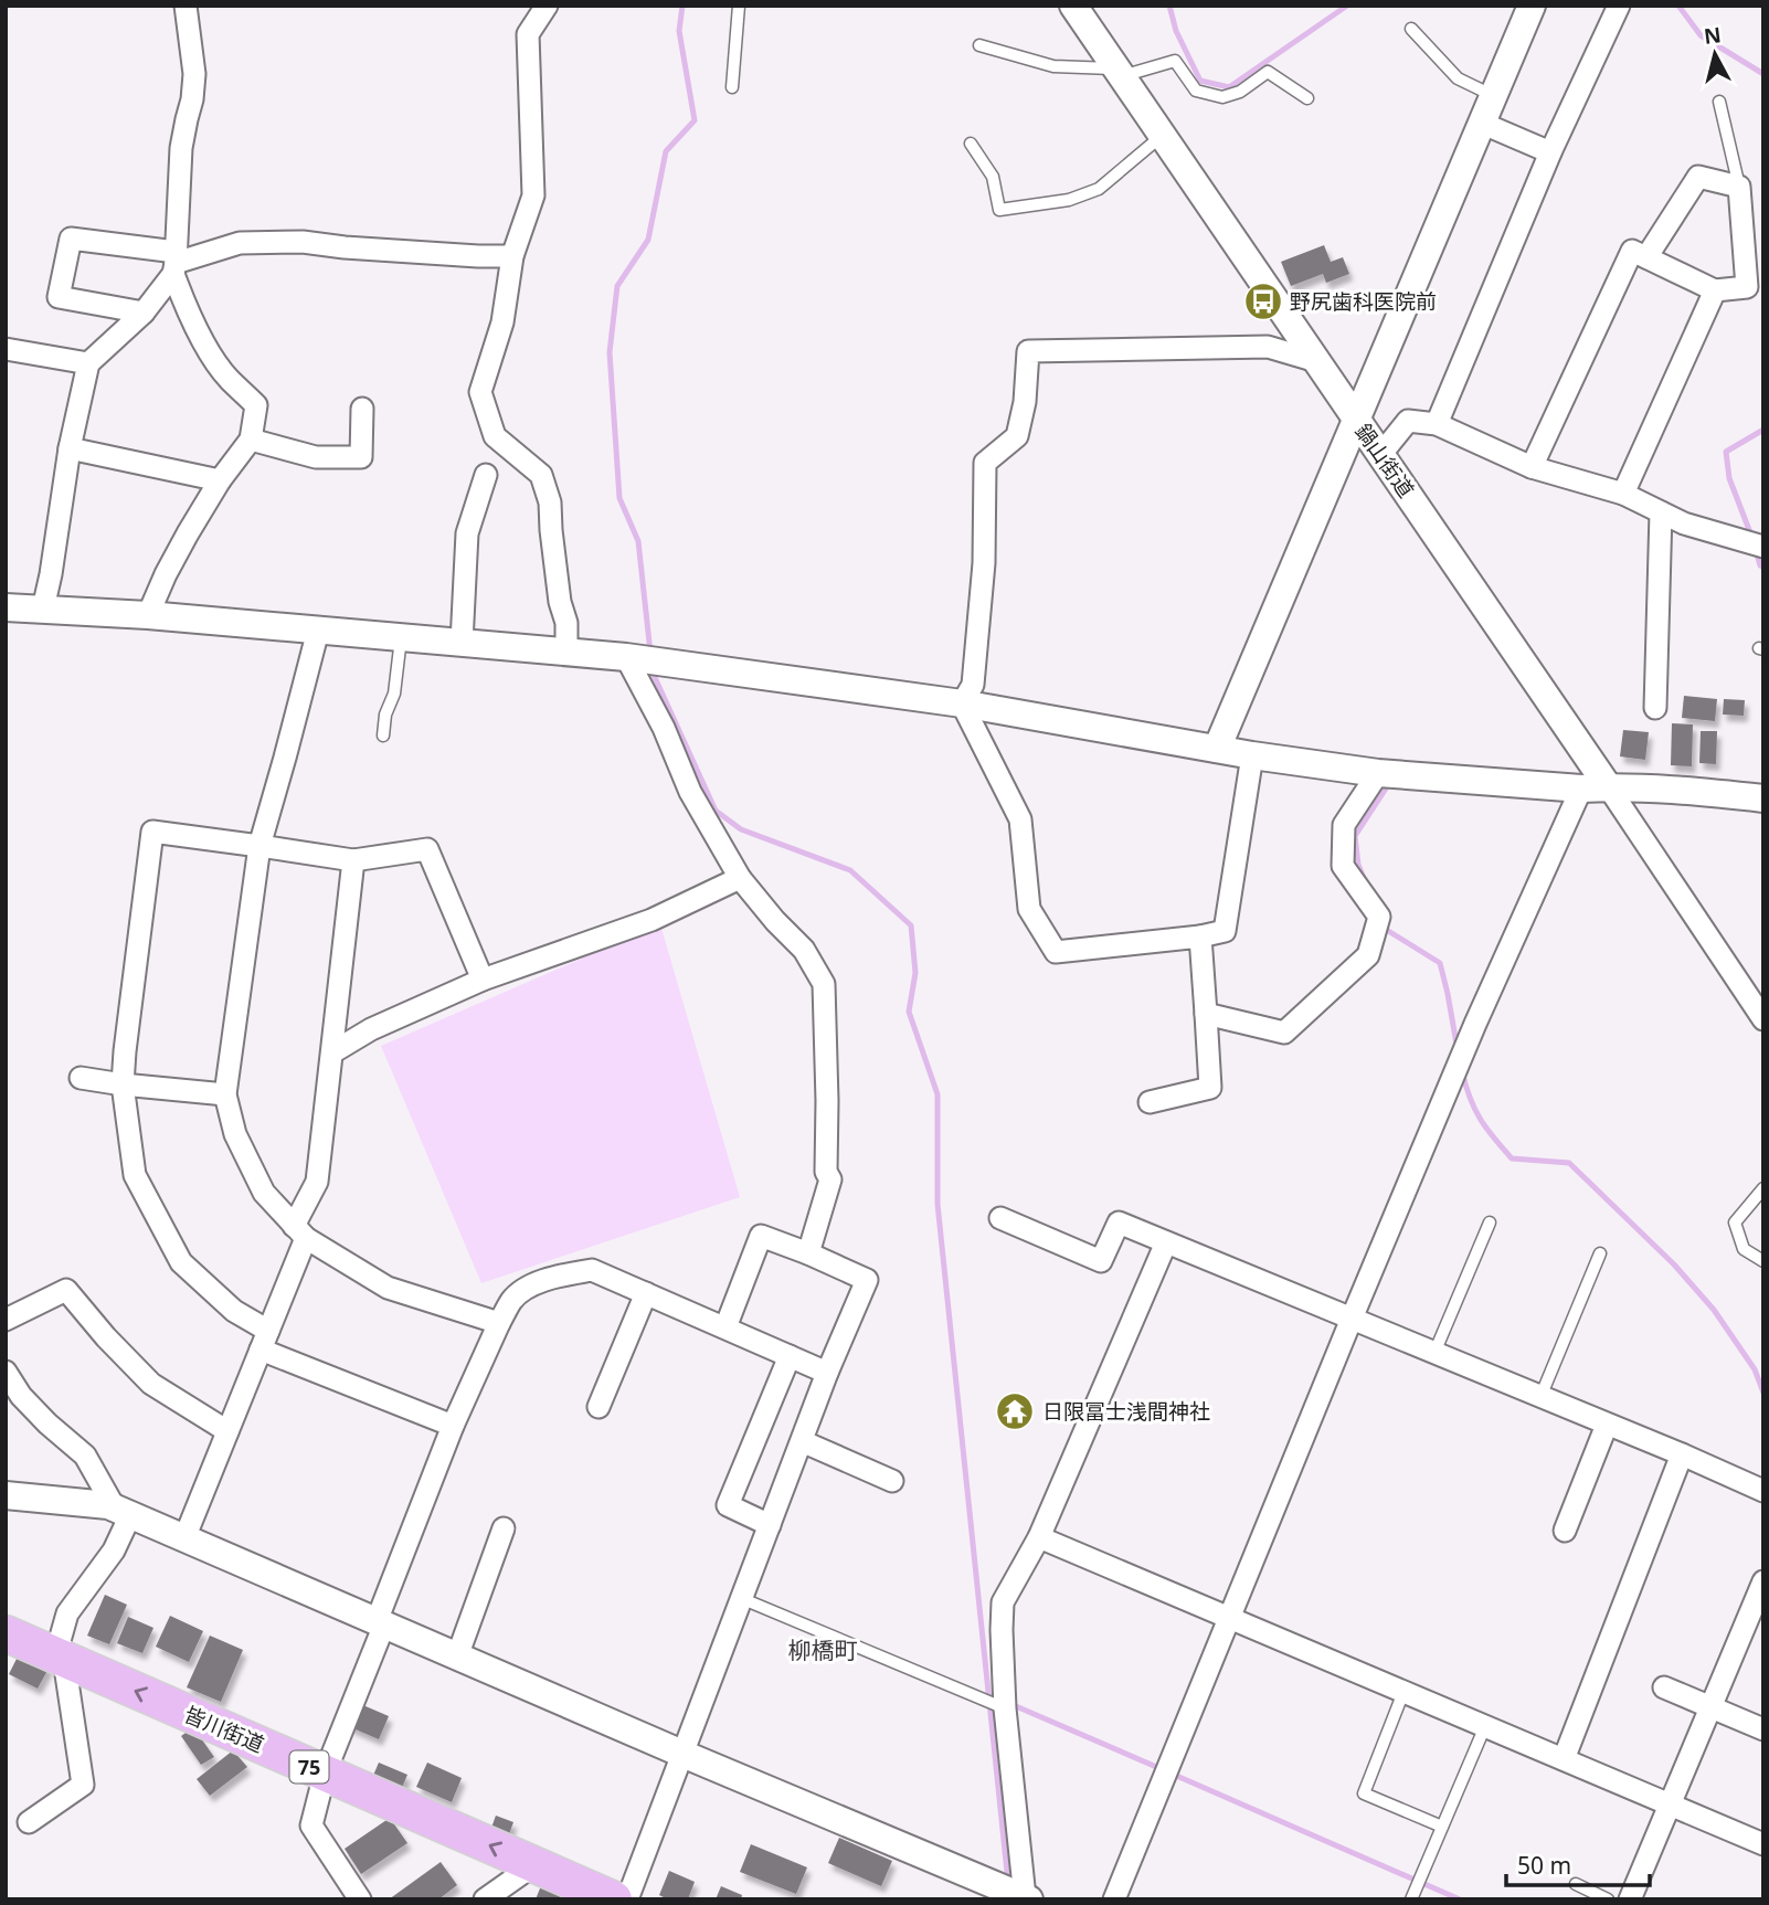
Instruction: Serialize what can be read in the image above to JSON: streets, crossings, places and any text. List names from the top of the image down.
{
  "streets": {
    "main road": ["皆川街道", "75"],
    "street": ["鍋山街道"]
  },
  "one_way": ["皆川街道"],
  "districts": ["柳橋町"],
  "places": {
    "bus stop": ["野尻歯科医院前"],
    "temple": ["日限冨士浅間神社"]
  },
  "scale_bar": "50 m",
  "north": "top"
}
